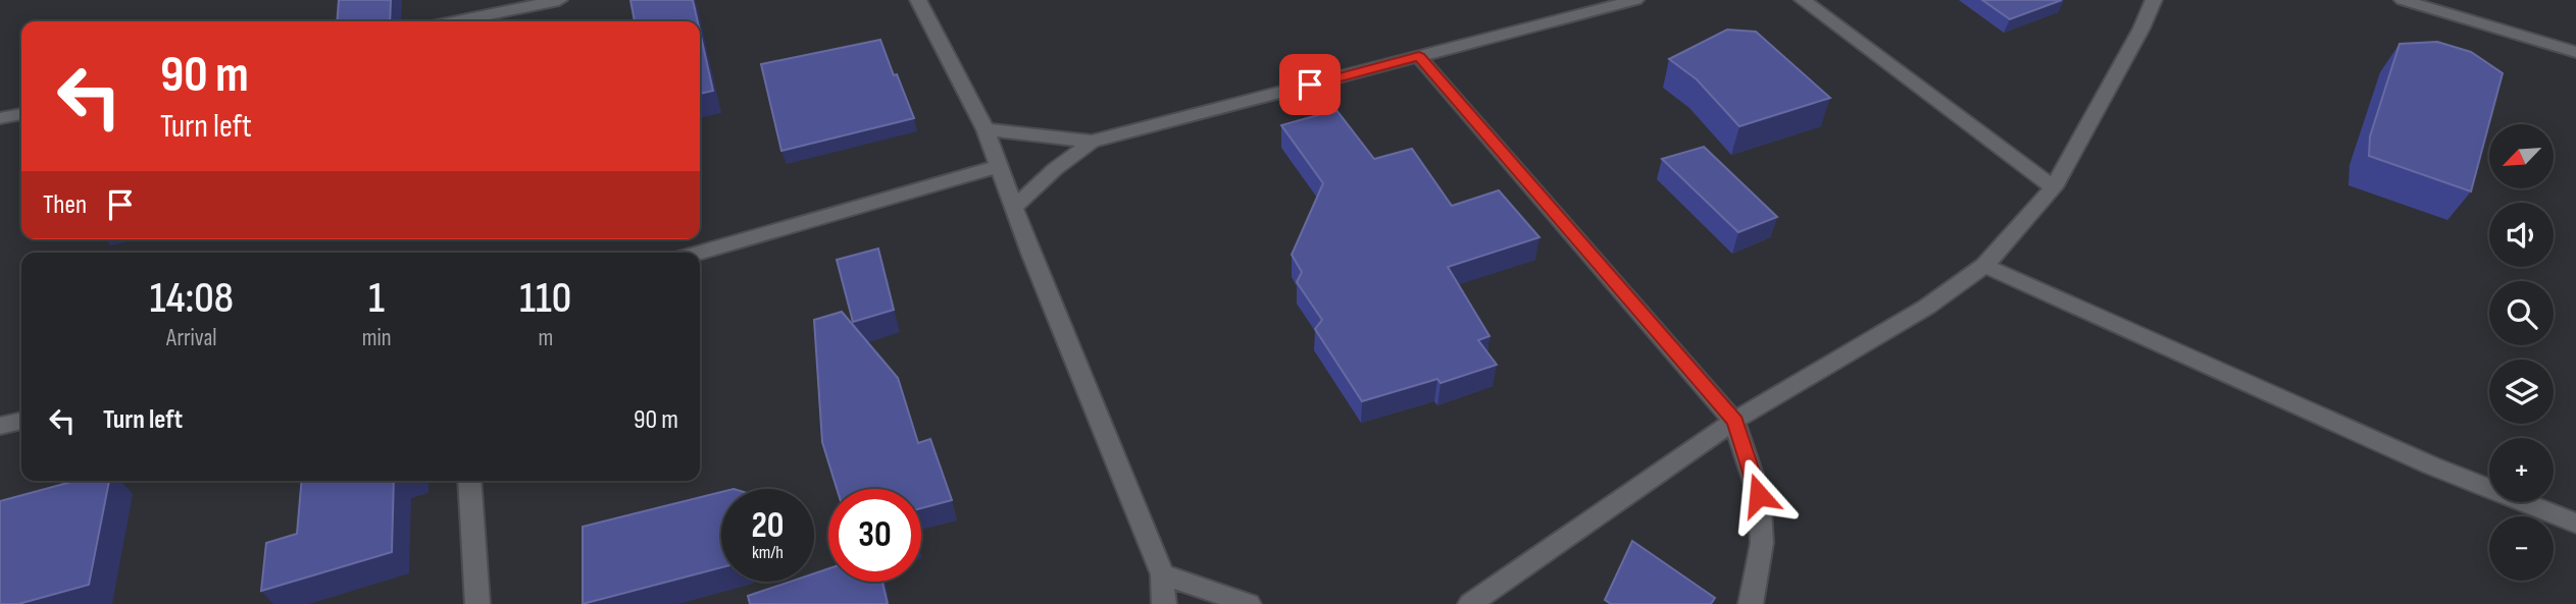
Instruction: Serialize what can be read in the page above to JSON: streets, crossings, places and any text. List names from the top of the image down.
{
  "north": "bottom left",
  "page": {
    "turn": ["90 m", "Turn left"],
    "map_buttons": ["+", "−"],
    "then": "Then",
    "eta": [
      "14:08",
      "Arrival",
      "1",
      "min",
      "110",
      "m"
    ],
    "list": [
      {
        "name": "Turn left",
        "value": "90 m"
      }
    ],
    "speed": "20 km/h",
    "limit": "30"
  }
}
